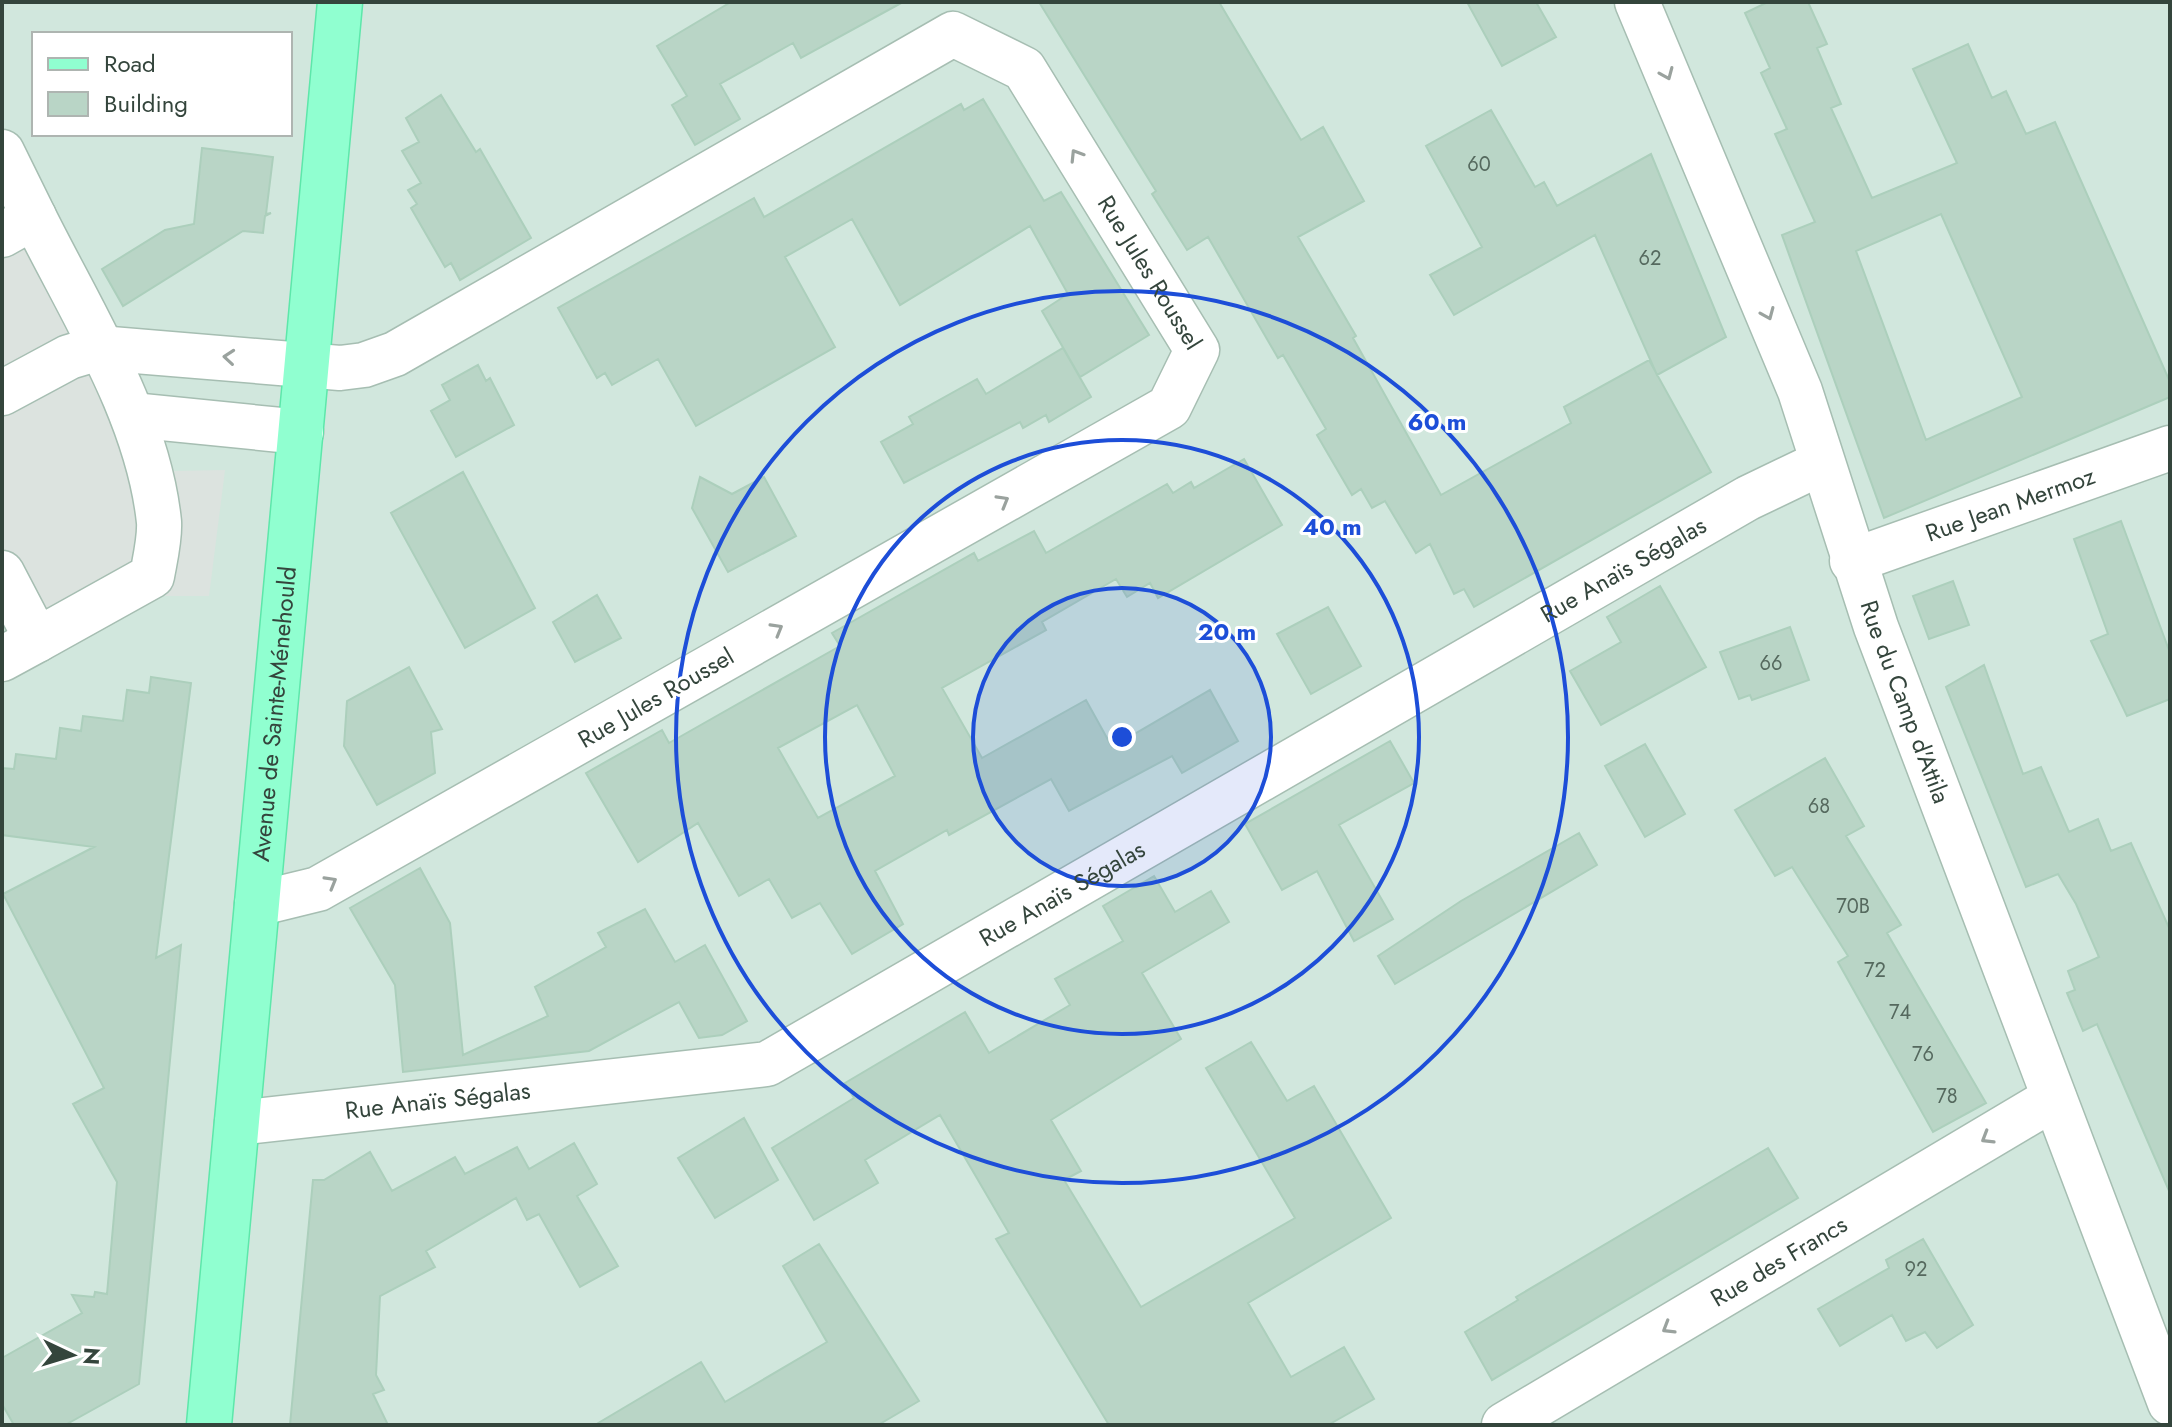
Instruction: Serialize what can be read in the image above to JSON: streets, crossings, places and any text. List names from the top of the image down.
{
  "streets": {
    "main road": ["Avenue de Sainte-Ménehould"],
    "street": [
      "Rue Jules Roussel",
      "Rue Jean Mermoz",
      "Rue Anaïs Ségalas",
      "Rue du Camp d'Attila",
      "Rue des Francs"
    ]
  },
  "crossings": [
    ["Rue Jules Roussel", "Avenue de Sainte-Ménehould"],
    ["Rue Jean Mermoz", "Rue du Camp d'Attila"],
    ["Rue Anaïs Ségalas", "Rue du Camp d'Attila"],
    ["Rue Anaïs Ségalas", "Avenue de Sainte-Ménehould"],
    ["Rue du Camp d'Attila", "Rue des Francs"]
  ],
  "one_way": ["Rue des Francs"],
  "house_numbers": [
    "60",
    "62",
    "66",
    "68",
    "70B",
    "72",
    "74",
    "76",
    "78",
    "92"
  ],
  "legend": ["Road", "Building"],
  "north": "right",
  "rings": ["60 m", "40 m", "20 m"]
}
